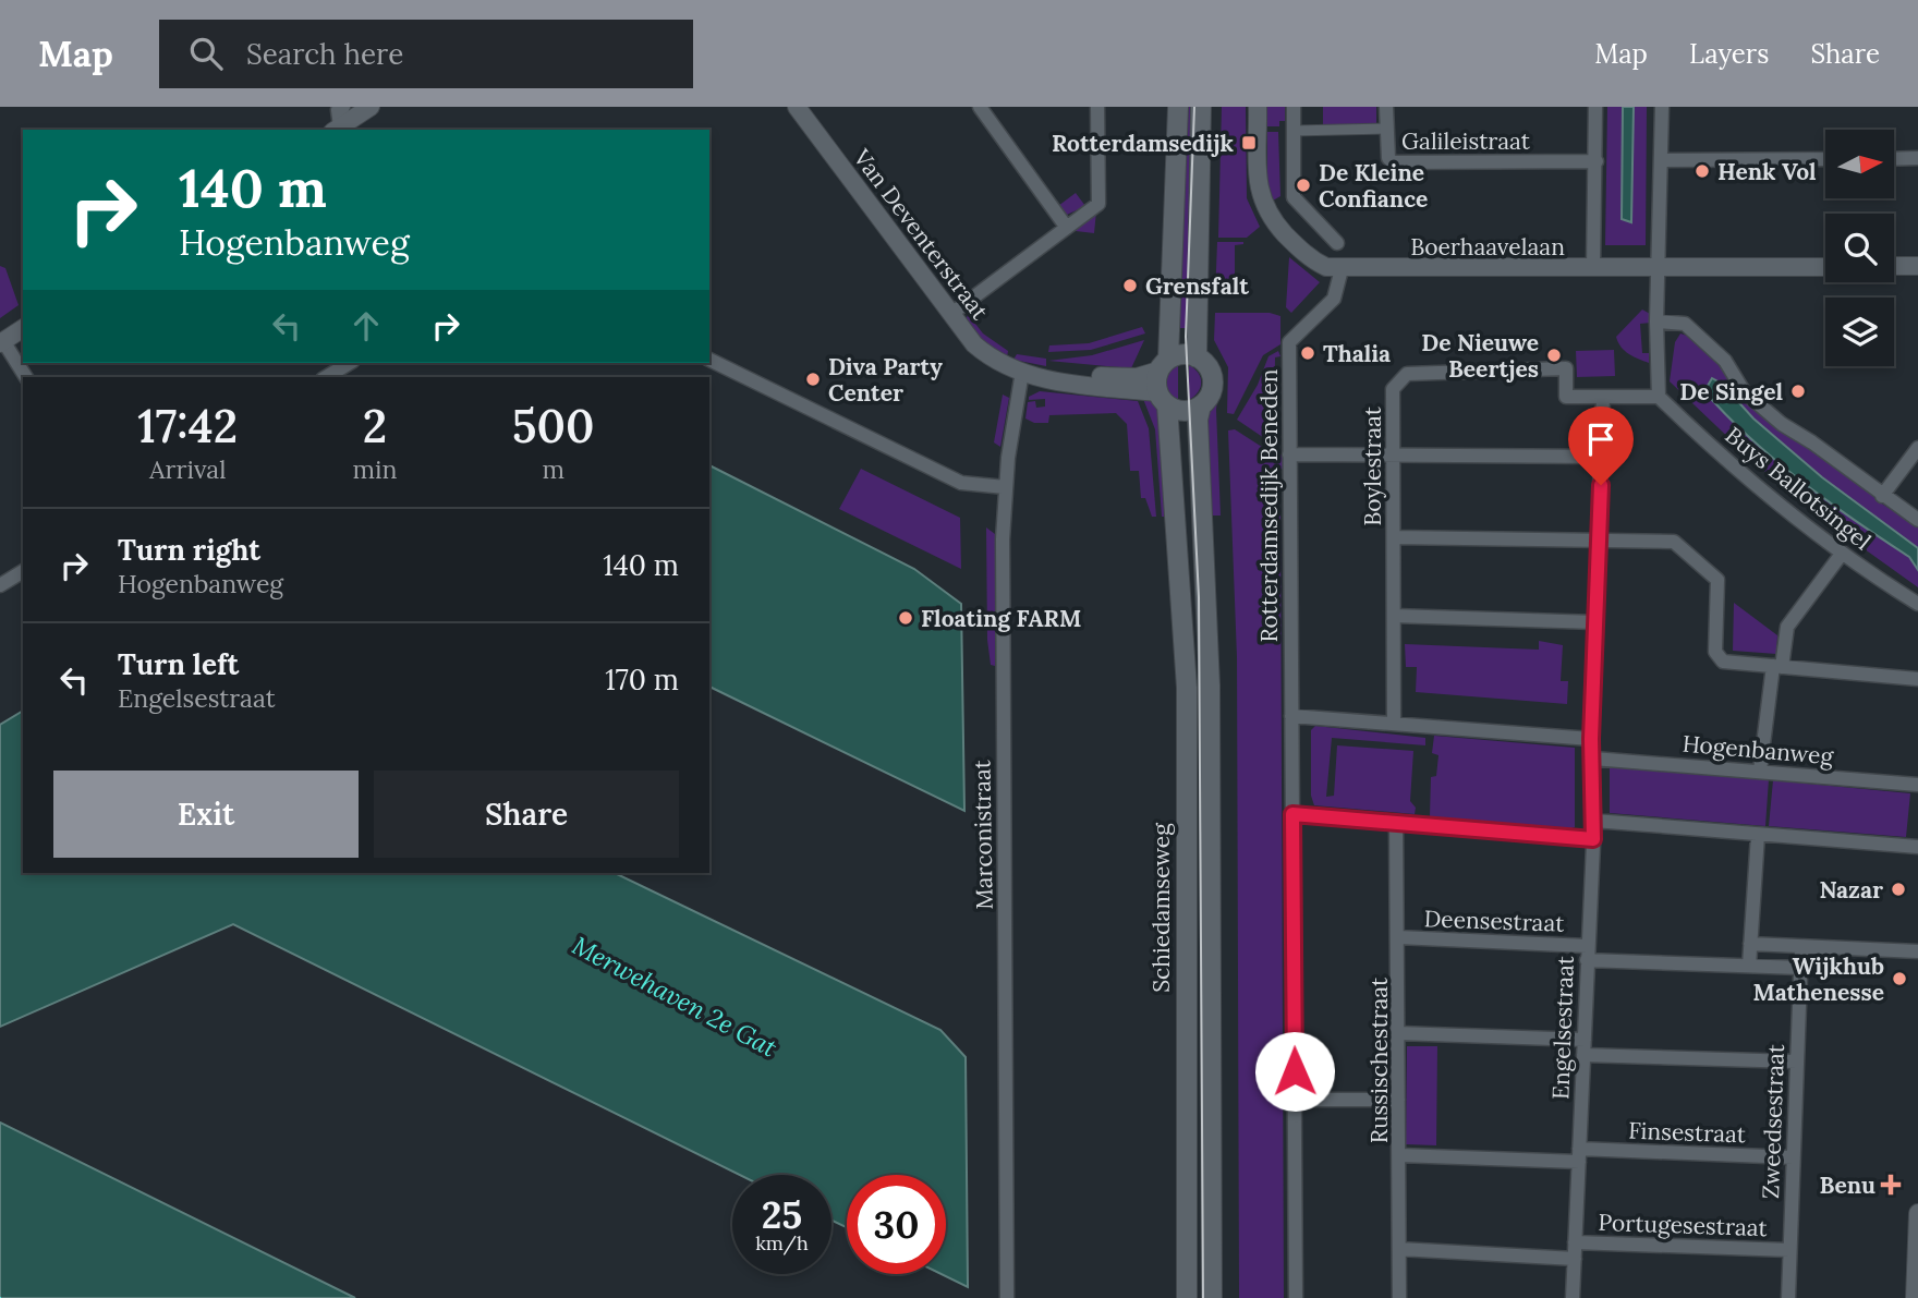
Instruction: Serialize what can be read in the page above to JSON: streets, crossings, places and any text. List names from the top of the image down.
{
  "streets": {
    "main road": ["Schiedamseweg"],
    "street": [
      "Galileistraat",
      "Van Deventerstraat",
      "Boerhaavelaan",
      "Boylestraat",
      "Buys Ballotsingel",
      "Rotterdamsedijk Beneden",
      "Hogenbanweg",
      "Marconistraat",
      "Deensestraat",
      "Engelsestraat",
      "Russischestraat",
      "Zweedsestraat",
      "Finsestraat",
      "Portugesestraat"
    ]
  },
  "crossings": [
    ["Van Deventerstraat", "Marconistraat"],
    ["Van Deventerstraat", "Schiedamseweg"],
    ["Boerhaavelaan", "Rotterdamsedijk Beneden"],
    ["Boylestraat", "Engelsestraat"],
    ["Hogenbanweg", "Engelsestraat"],
    ["Deensestraat", "Engelsestraat"],
    ["Deensestraat", "Russischestraat"],
    ["Deensestraat", "Zweedsestraat"],
    ["Engelsestraat", "Finsestraat"],
    ["Engelsestraat", "Portugesestraat"],
    ["Russischestraat", "Finsestraat"],
    ["Russischestraat", "Portugesestraat"],
    ["Zweedsestraat", "Finsestraat"],
    ["Zweedsestraat", "Portugesestraat"]
  ],
  "water": ["Merwehaven 2e Gat"],
  "places": {
    "transit": ["Rotterdamsedijk"],
    "other": [
      "Henk Vol",
      "De Kleine Confiance",
      "Grensfalt",
      "Thalia",
      "De Nieuwe Beertjes",
      "Diva Party Center",
      "De Singel",
      "Floating FARM",
      "Nazar",
      "Wijkhub Mathenesse"
    ],
    "health": ["Benu"]
  },
  "north": "right",
  "page": {
    "header": "Map",
    "search": "Search here",
    "nav": ["Map", "Layers", "Share"],
    "turn": ["140 m", "Hogenbanweg"],
    "eta": [
      "17:42",
      "Arrival",
      "2",
      "min",
      "500",
      "m"
    ],
    "list": [
      {
        "name": "Turn right",
        "note": "Hogenbanweg",
        "value": "140 m"
      },
      {
        "name": "Turn left",
        "note": "Engelsestraat",
        "value": "170 m"
      }
    ],
    "buttons": ["Exit", "Share"],
    "speed": "25 km/h",
    "limit": "30"
  }
}
